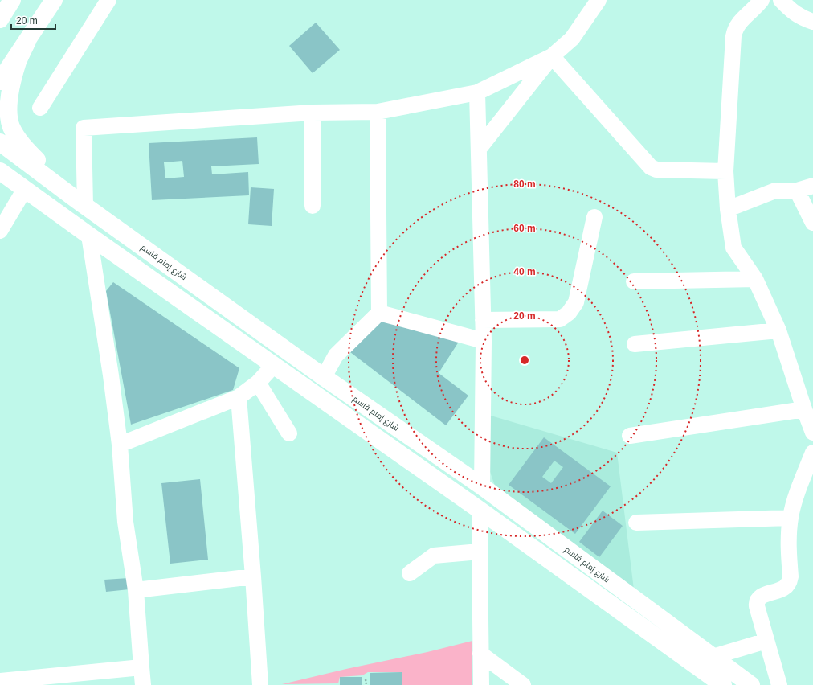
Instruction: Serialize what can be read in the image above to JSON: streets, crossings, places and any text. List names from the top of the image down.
{
  "streets": {
    "main road": ["شارع إمام قاسم"]
  },
  "scale_bar": "20 m",
  "rings": [
    "80 m",
    "60 m",
    "40 m",
    "20 m"
  ]
}
